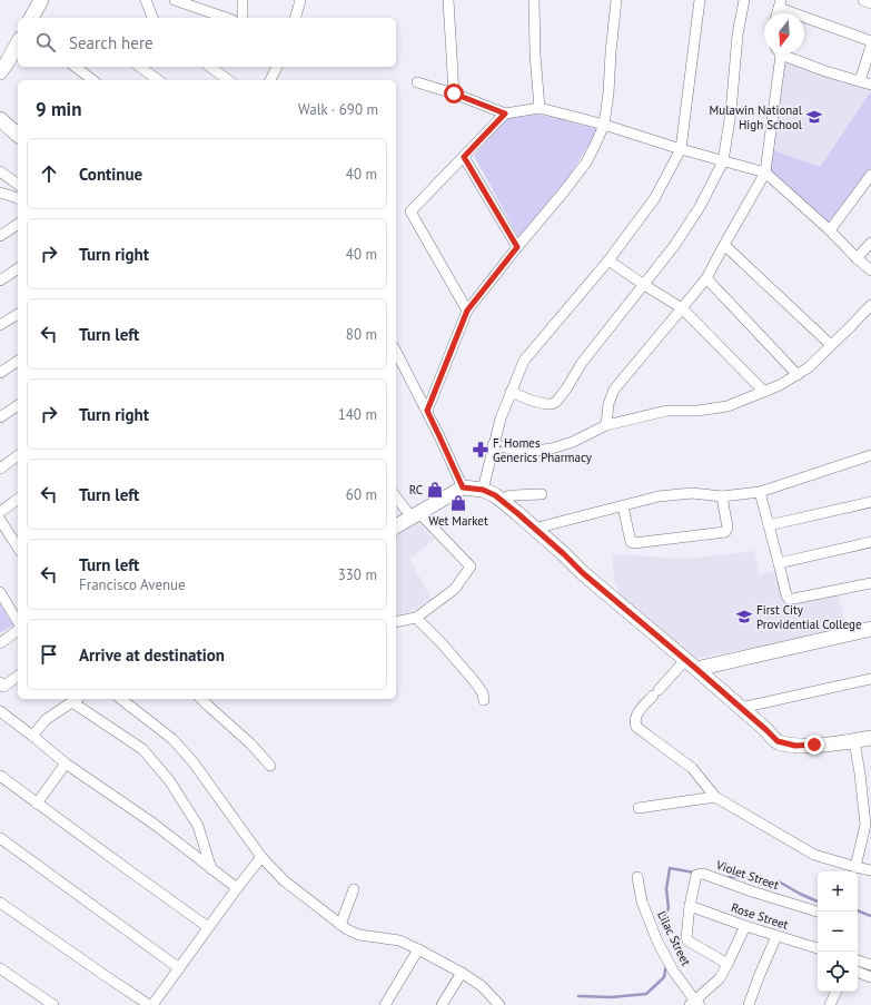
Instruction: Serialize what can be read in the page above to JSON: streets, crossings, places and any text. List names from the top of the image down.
{
  "streets": {
    "street": ["Violet Street", "Rose Street", "Lilac Street"]
  },
  "crossings": [
    ["Violet Street", "Rose Street"]
  ],
  "places": {
    "school or university": ["Mulawin National High School", "First City Providential College"],
    "pharmacy": ["F. Homes Generics Pharmacy"],
    "shop": ["RC", "Wet Market"]
  },
  "north": "bottom",
  "page": {
    "search": "Search here",
    "heading": ["9 min", "Walk · 690 m"],
    "list": [
      ["Continue", "40 m"],
      ["Turn right", "40 m"],
      ["Turn left", "80 m"],
      ["Turn right", "140 m"],
      ["Turn left", "60 m"],
      ["Turn left", "Francisco Avenue", "330 m"],
      "Arrive at destination"
    ],
    "map_buttons": ["+", "−"]
  }
}
